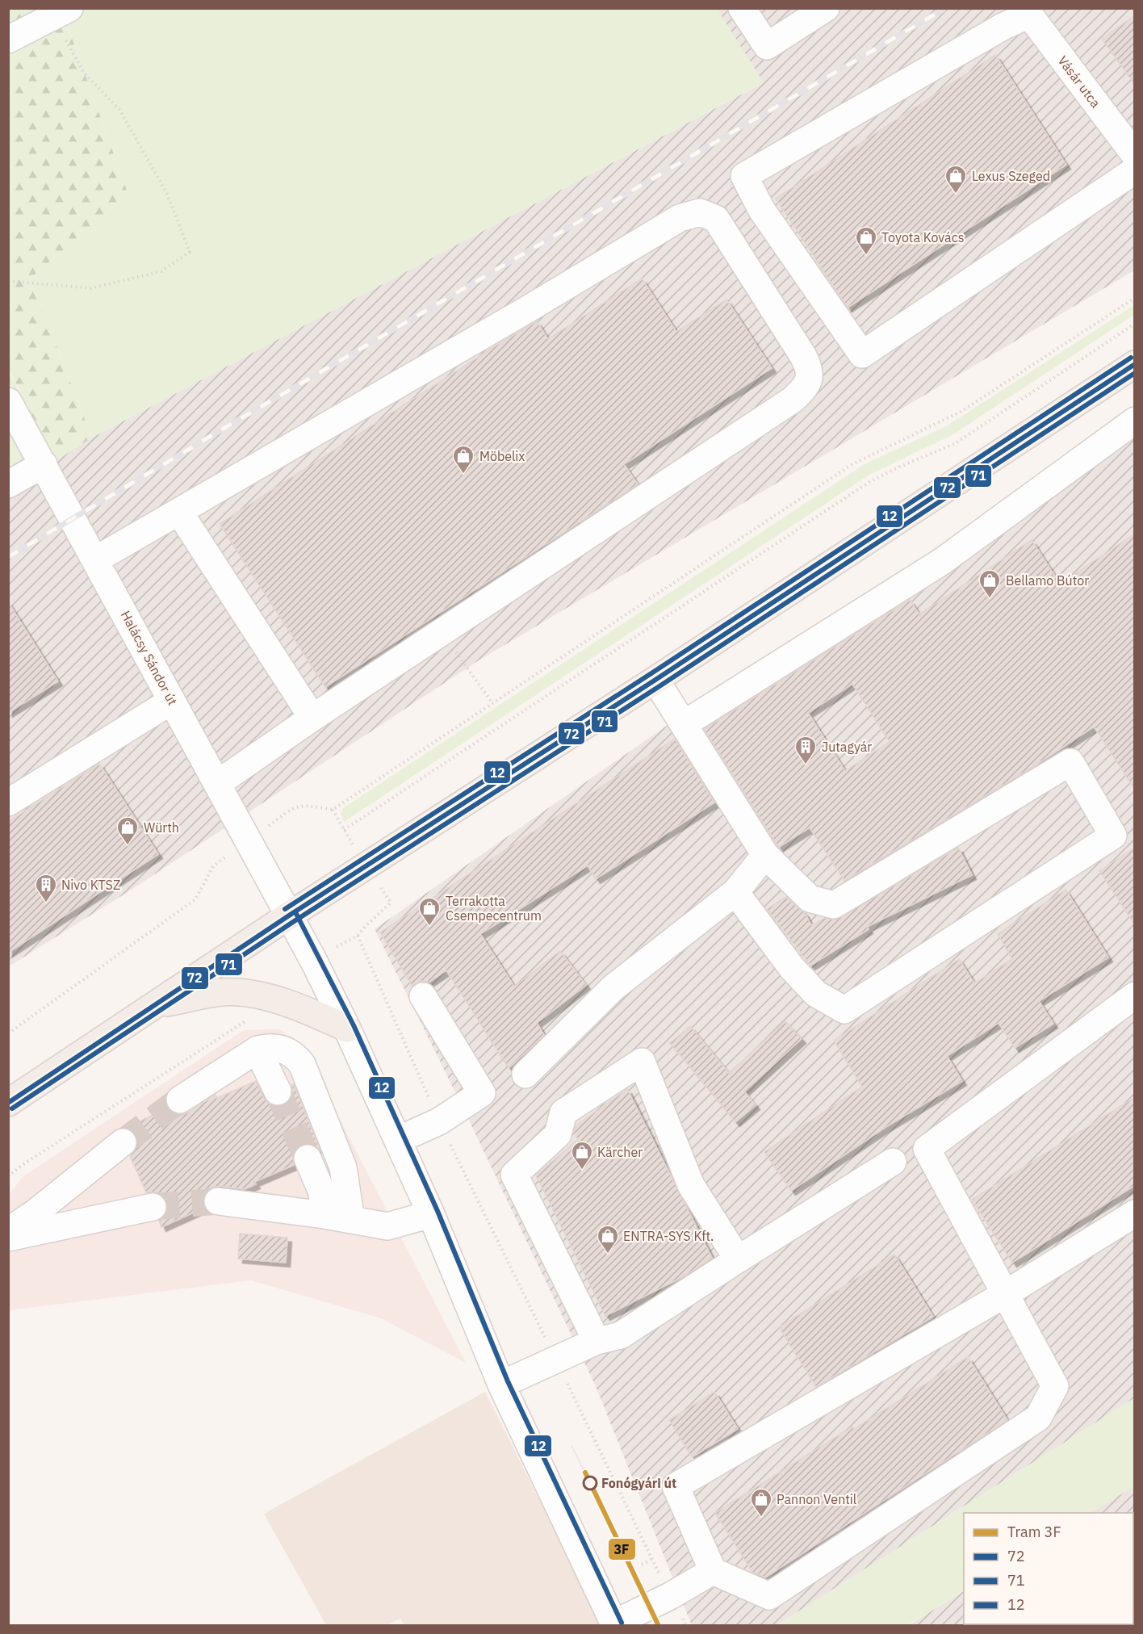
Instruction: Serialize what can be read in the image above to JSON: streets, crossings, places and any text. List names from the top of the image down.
{
  "streets": {
    "street": ["Vásár utca", "Halácsy Sándor út"]
  },
  "places": {
    "shop": [
      "Lexus Szeged",
      "Toyota Kovács",
      "Möbelix",
      "Bellamo Bútor",
      "Würth",
      "Terrakotta Csempecentrum",
      "Kärcher",
      "ENTRA-SYS Kft.",
      "Pannon Ventil"
    ],
    "building": ["Jutagyár", "Nivo KTSZ"],
    "other": ["Fonógyári út"]
  },
  "lines": [
    "transit line 12",
    "transit line 72",
    "transit line 71",
    "tram line 3F"
  ],
  "legend": [
    "Tram 3F",
    "72",
    "71",
    "12"
  ]
}
